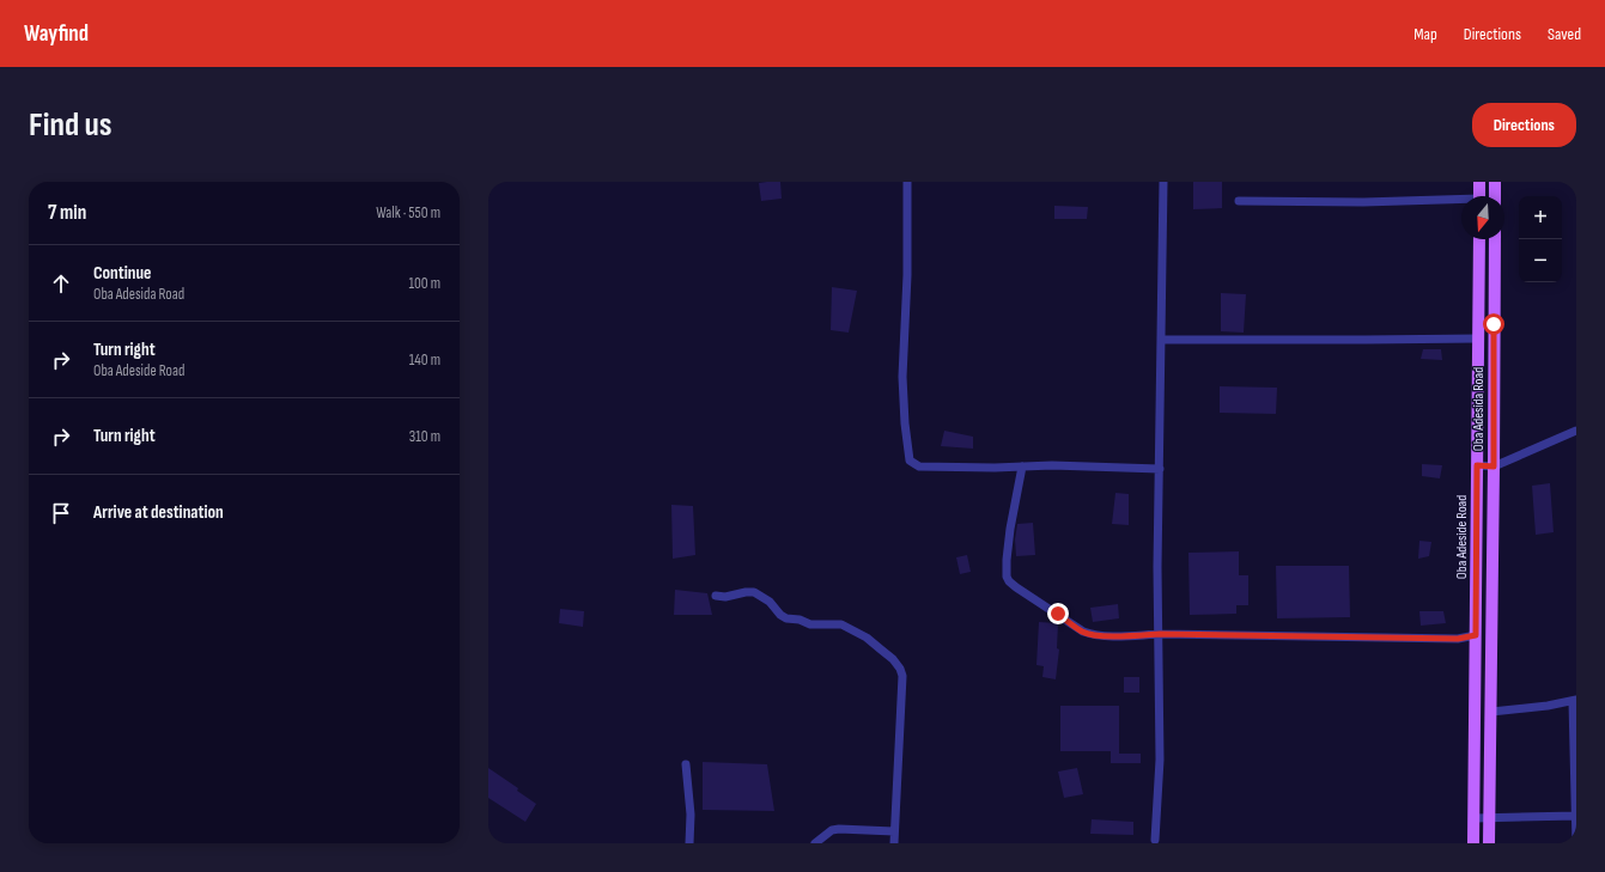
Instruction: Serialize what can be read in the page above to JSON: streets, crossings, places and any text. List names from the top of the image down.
{
  "streets": {
    "main road": ["Oba Adesida Road", "Oba Adeside Road"]
  },
  "north": "bottom",
  "page": {
    "header": "Wayfind",
    "nav": ["Map", "Directions", "Saved"],
    "buttons": "Directions",
    "title": "Find us",
    "heading": ["7 min", "Walk · 550 m"],
    "map_buttons": ["+", "−"],
    "list": [
      ["Continue", "Oba Adesida Road", "100 m"],
      ["Turn right", "Oba Adeside Road", "140 m"],
      ["Turn right", "310 m"],
      "Arrive at destination"
    ]
  }
}
